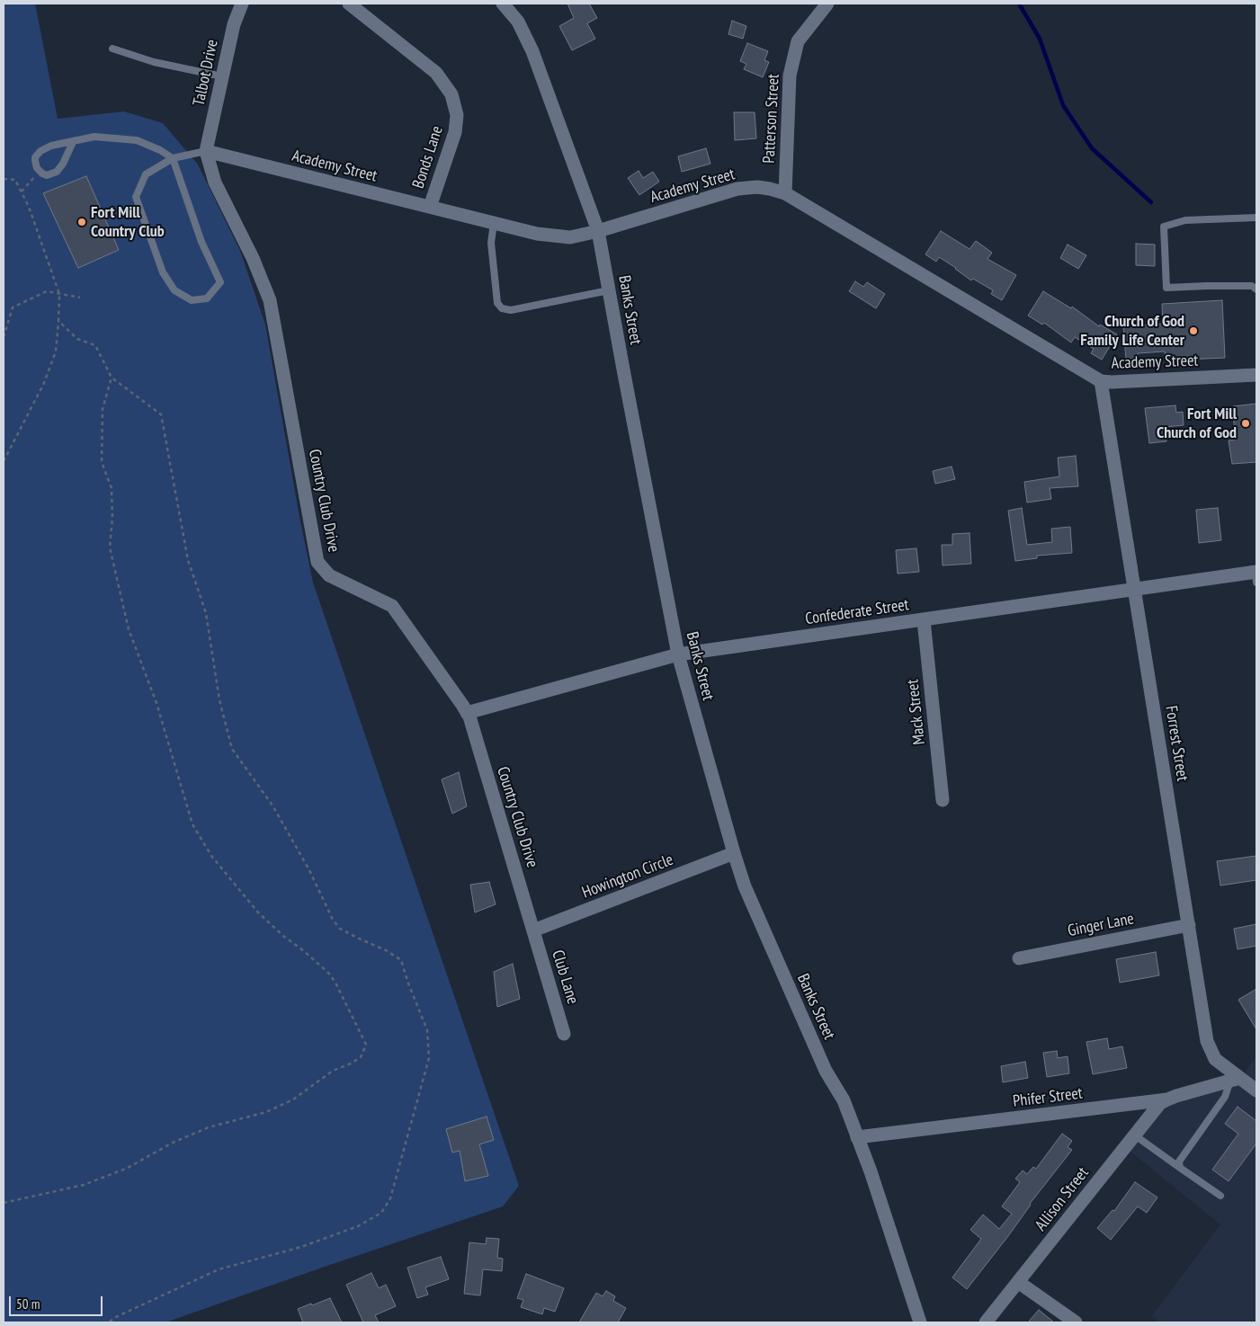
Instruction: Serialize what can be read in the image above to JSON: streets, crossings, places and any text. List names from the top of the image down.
{
  "streets": {
    "street": [
      "Talbot Drive",
      "Patterson Street",
      "Bonds Lane",
      "Academy Street",
      "Banks Street",
      "Country Club Drive",
      "Confederate Street",
      "Mack Street",
      "Forrest Street",
      "Howington Circle",
      "Ginger Lane",
      "Club Lane",
      "Phifer Street",
      "Allison Street"
    ]
  },
  "crossings": [
    ["Talbot Drive", "Academy Street"],
    ["Talbot Drive", "Country Club Drive"],
    ["Patterson Street", "Academy Street"],
    ["Bonds Lane", "Academy Street"],
    ["Academy Street", "Banks Street"],
    ["Academy Street", "Country Club Drive"],
    ["Academy Street", "Forrest Street"],
    ["Banks Street", "Confederate Street"],
    ["Banks Street", "Howington Circle"],
    ["Banks Street", "Phifer Street"],
    ["Country Club Drive", "Confederate Street"],
    ["Country Club Drive", "Howington Circle"],
    ["Country Club Drive", "Club Lane"],
    ["Confederate Street", "Mack Street"],
    ["Confederate Street", "Forrest Street"],
    ["Forrest Street", "Ginger Lane"],
    ["Forrest Street", "Phifer Street"],
    ["Howington Circle", "Club Lane"],
    ["Phifer Street", "Allison Street"]
  ],
  "places": ["Fort Mill Country Club", "Church of God Family Life Center", "Fort Mill Church of God"],
  "scale_bar": "50 m"
}
